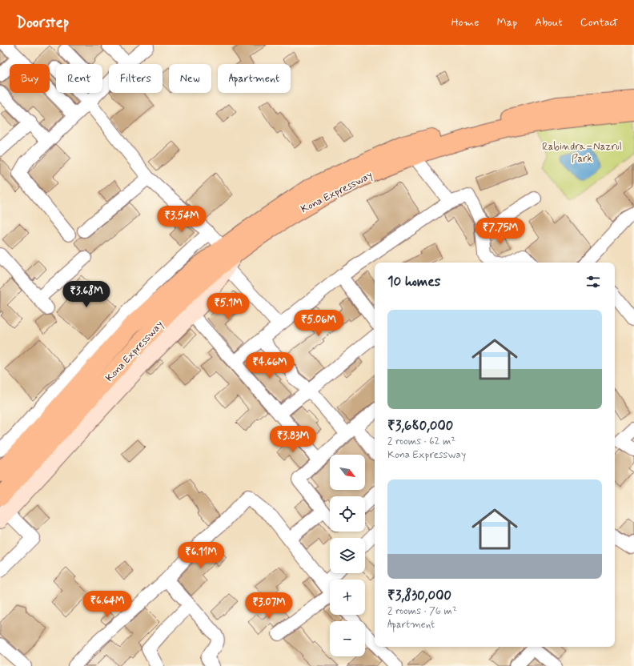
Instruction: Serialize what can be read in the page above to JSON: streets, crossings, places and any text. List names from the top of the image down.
{
  "streets": {
    "highway": ["Kona Expressway"]
  },
  "parks": ["Rabindra–Nazrul Park"],
  "north": "bottom right",
  "page": {
    "header": "Doorstep",
    "nav": [
      "Home",
      "Map",
      "About",
      "Contact"
    ],
    "chip": [
      "Buy",
      "Rent",
      "Filters",
      "New",
      "Apartment"
    ],
    "price": [
      "₹3.54M",
      "₹7.75M",
      "₹3.68M",
      "₹5.1M",
      "₹5.06M",
      "₹4.66M",
      "₹3.83M",
      "₹6.11M",
      "₹6.64M",
      "₹3.07M"
    ],
    "heading": "10 homes",
    "list": [
      {
        "name": "₹3,680,000",
        "note": "2 rooms · 62 m² · Kona Expressway"
      },
      {
        "name": "₹3,830,000",
        "note": "2 rooms · 76 m² · Apartment"
      }
    ],
    "map_buttons": ["+", "−"]
  }
}
